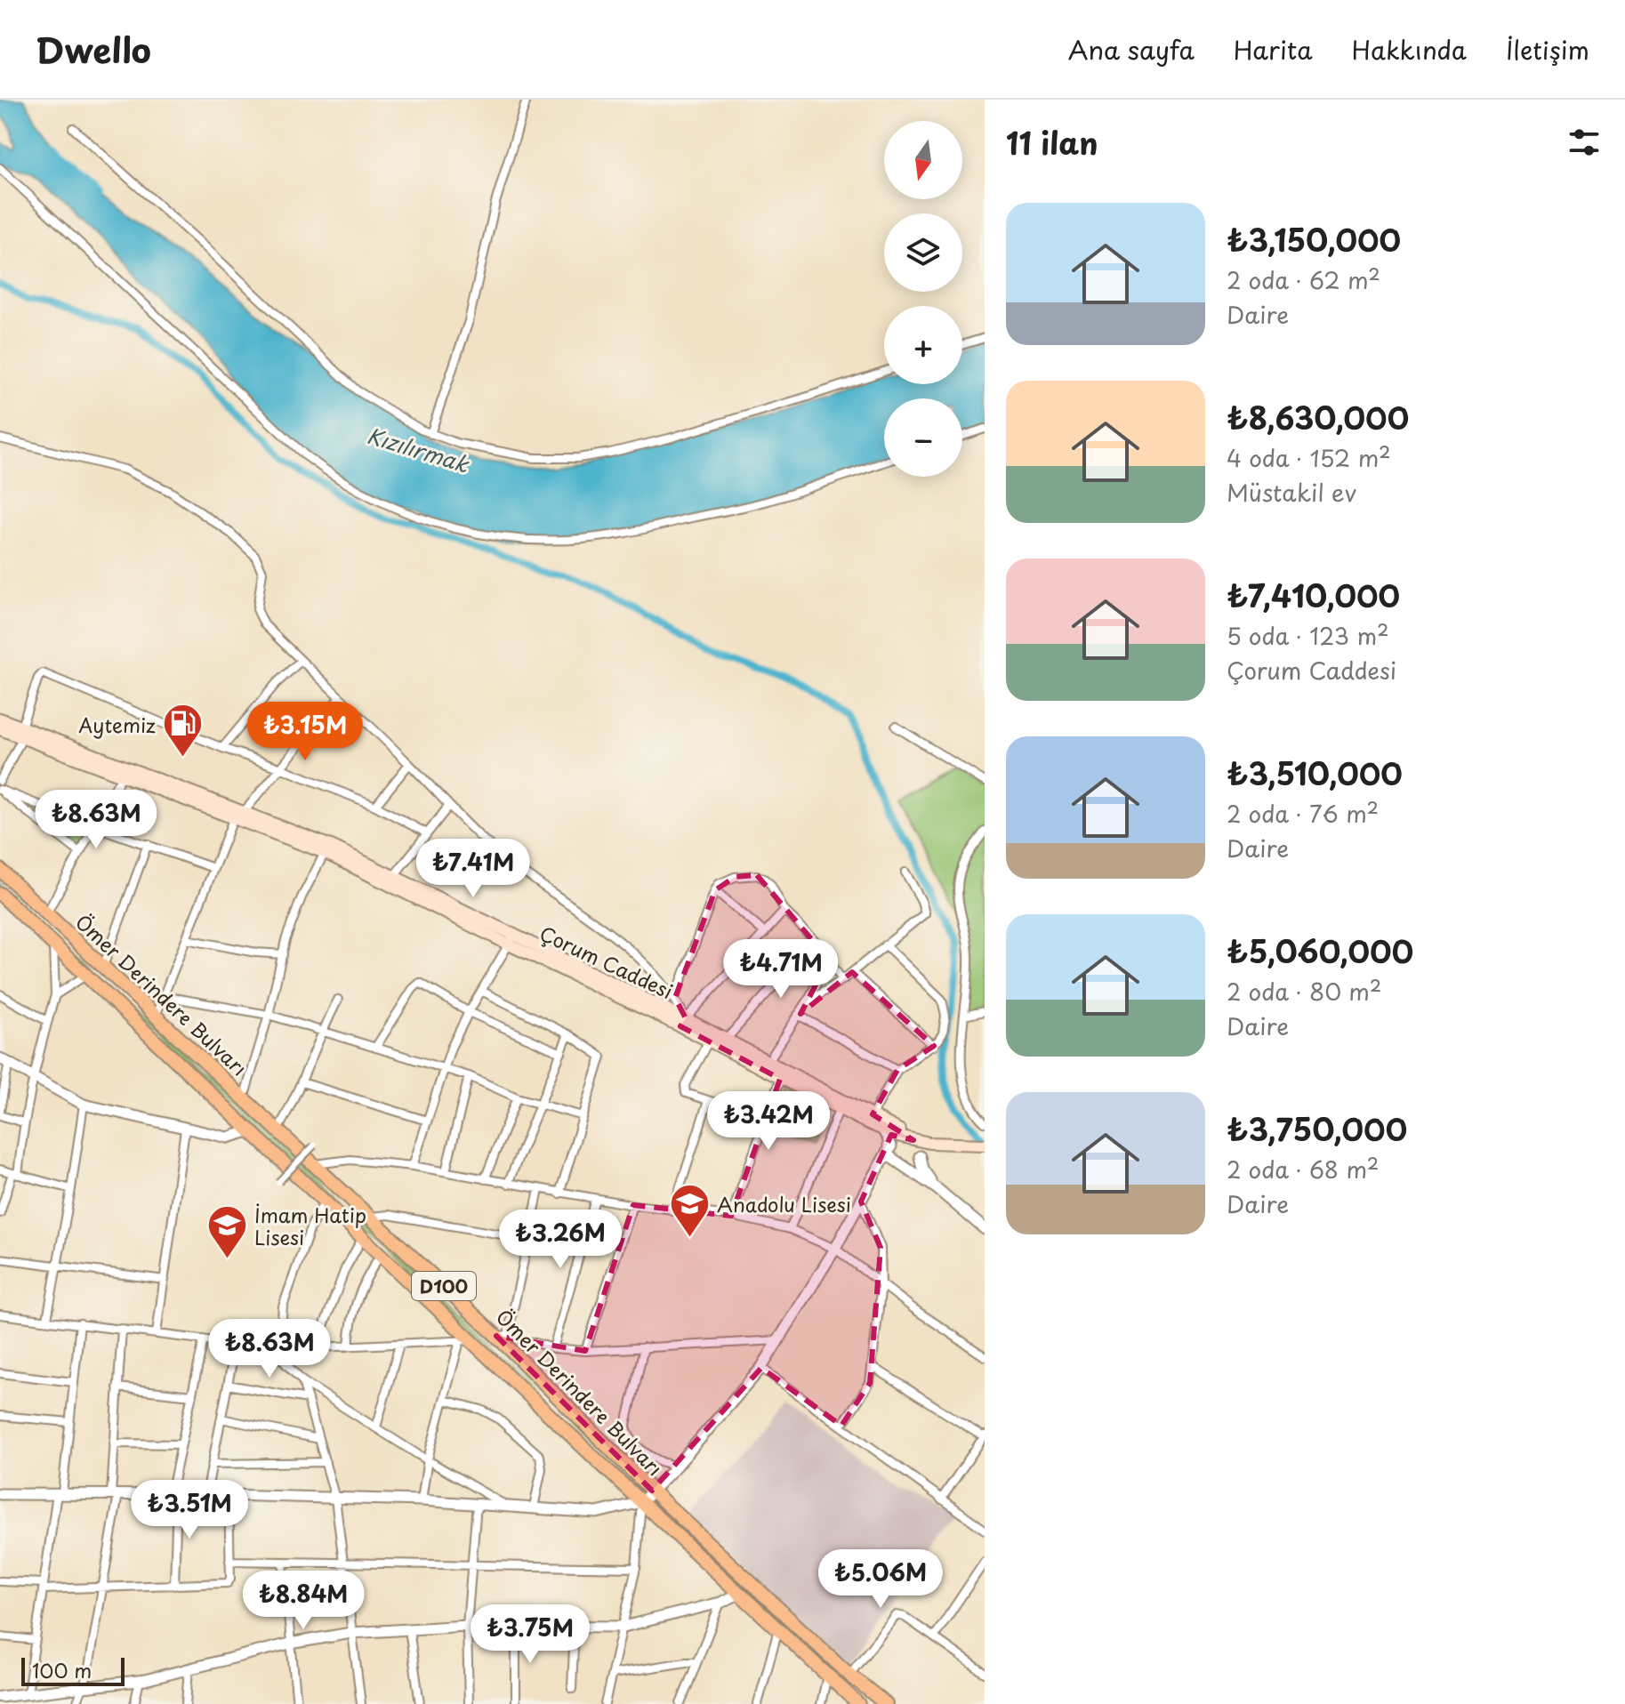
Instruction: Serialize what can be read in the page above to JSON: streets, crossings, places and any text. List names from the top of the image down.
{
  "streets": {
    "highway": ["Ömer Derindere Bulvarı", "D100"],
    "main road": ["Çorum Caddesi"]
  },
  "water": ["Kızılırmak"],
  "places": {
    "fuel station": ["Aytemiz"],
    "school or university": ["Anadolu Lisesi", "İmam Hatip Lisesi"]
  },
  "scale_bar": "100 m",
  "north": "bottom",
  "page": {
    "header": "Dwello",
    "nav": [
      "Ana sayfa",
      "Harita",
      "Hakkında",
      "İletişim"
    ],
    "heading": "11 ilan",
    "map_buttons": ["+", "−"],
    "list": [
      {
        "name": "₺3,150,000",
        "note": "2 oda · 62 m² · Daire"
      },
      {
        "name": "₺8,630,000",
        "note": "4 oda · 152 m² · Müstakil ev"
      },
      {
        "name": "₺7,410,000",
        "note": "5 oda · 123 m² · Çorum Caddesi"
      },
      {
        "name": "₺3,510,000",
        "note": "2 oda · 76 m² · Daire"
      },
      {
        "name": "₺5,060,000",
        "note": "2 oda · 80 m² · Daire"
      },
      {
        "name": "₺3,750,000",
        "note": "2 oda · 68 m² · Daire"
      }
    ],
    "price": [
      "₺3.15M",
      "₺8.63M",
      "₺7.41M",
      "₺4.71M",
      "₺3.42M",
      "₺3.26M",
      "₺8.63M",
      "₺3.51M",
      "₺5.06M",
      "₺8.84M",
      "₺3.75M"
    ],
    "scale": "100 m"
  }
}
